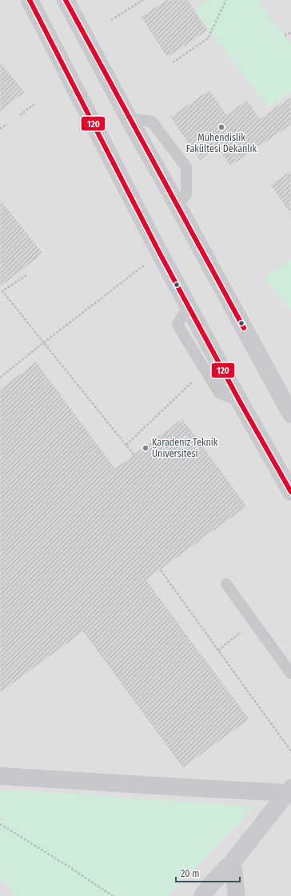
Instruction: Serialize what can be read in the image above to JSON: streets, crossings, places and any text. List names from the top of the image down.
{
  "places": ["Mühendislik Fakültesi Dekanlık", "Karadeniz Teknik Üniversitesi"],
  "lines": ["transit line 120"],
  "scale_bar": "20 m"
}
